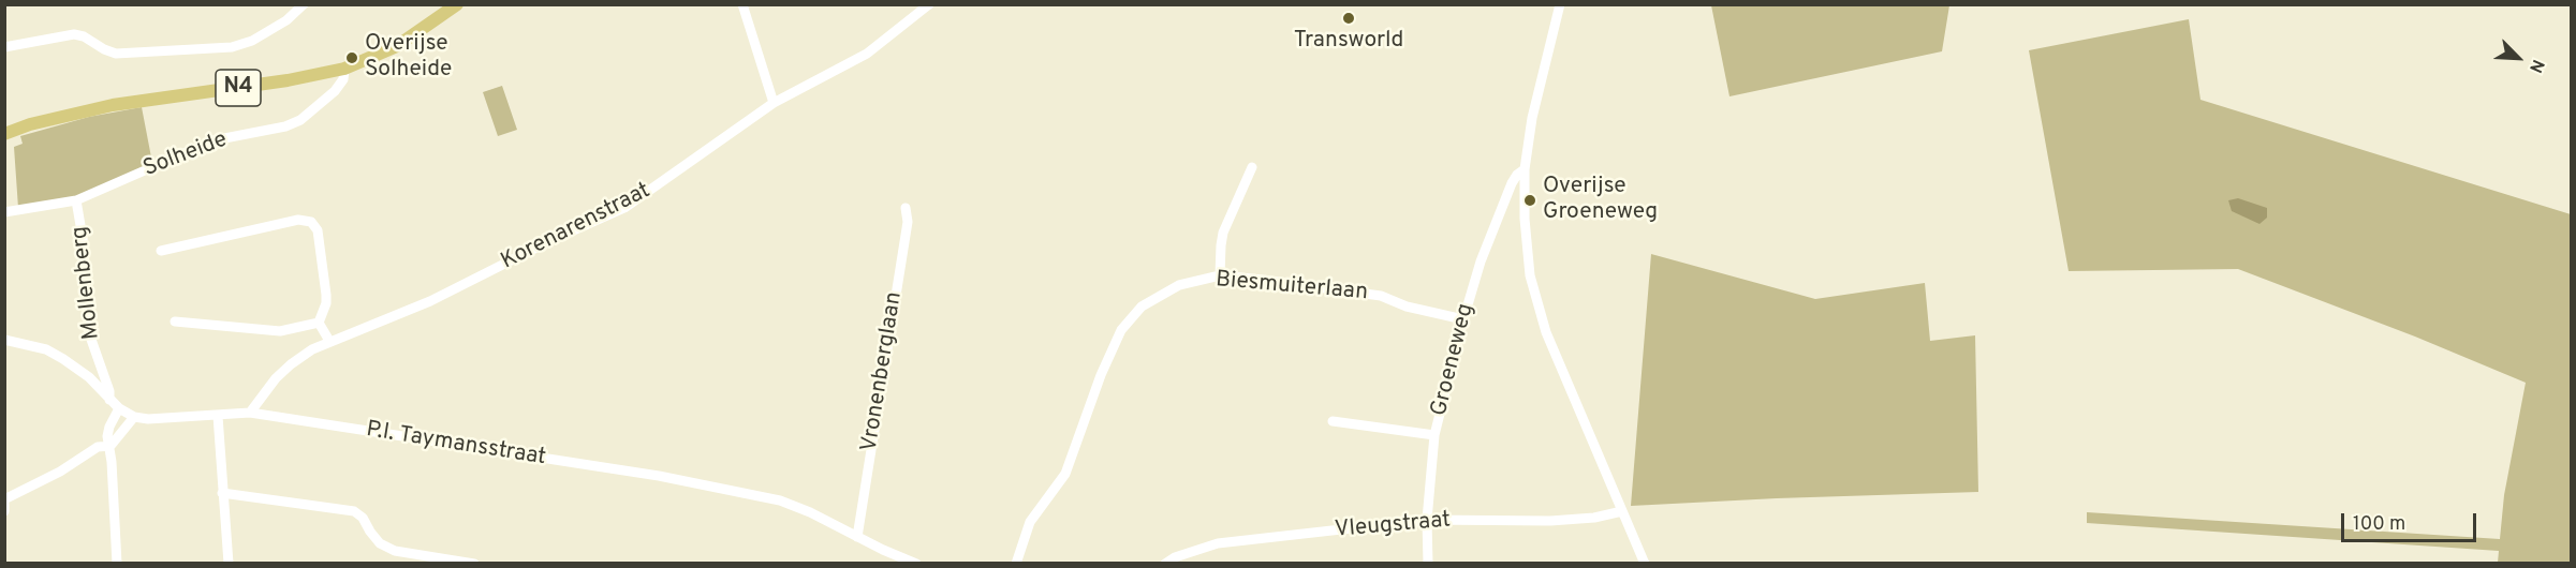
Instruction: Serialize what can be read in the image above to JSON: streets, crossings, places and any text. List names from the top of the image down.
{
  "streets": {
    "main road": ["N4"],
    "street": [
      "Solheide",
      "Korenarenstraat",
      "Mollenberg",
      "Biesmuiterlaan",
      "Groeneweg",
      "Vronenberglaan",
      "P.I. Taymansstraat",
      "Vleugstraat"
    ]
  },
  "crossings": [
    ["N4", "Solheide"],
    ["Solheide", "Mollenberg"],
    ["Korenarenstraat", "P.I. Taymansstraat"],
    ["Mollenberg", "P.I. Taymansstraat"],
    ["Biesmuiterlaan", "Groeneweg"],
    ["Groeneweg", "Vleugstraat"],
    ["Vronenberglaan", "P.I. Taymansstraat"]
  ],
  "places": ["Transworld", "Overijse Solheide", "Overijse Groeneweg"],
  "scale_bar": "100 m",
  "north": "bottom right"
}
